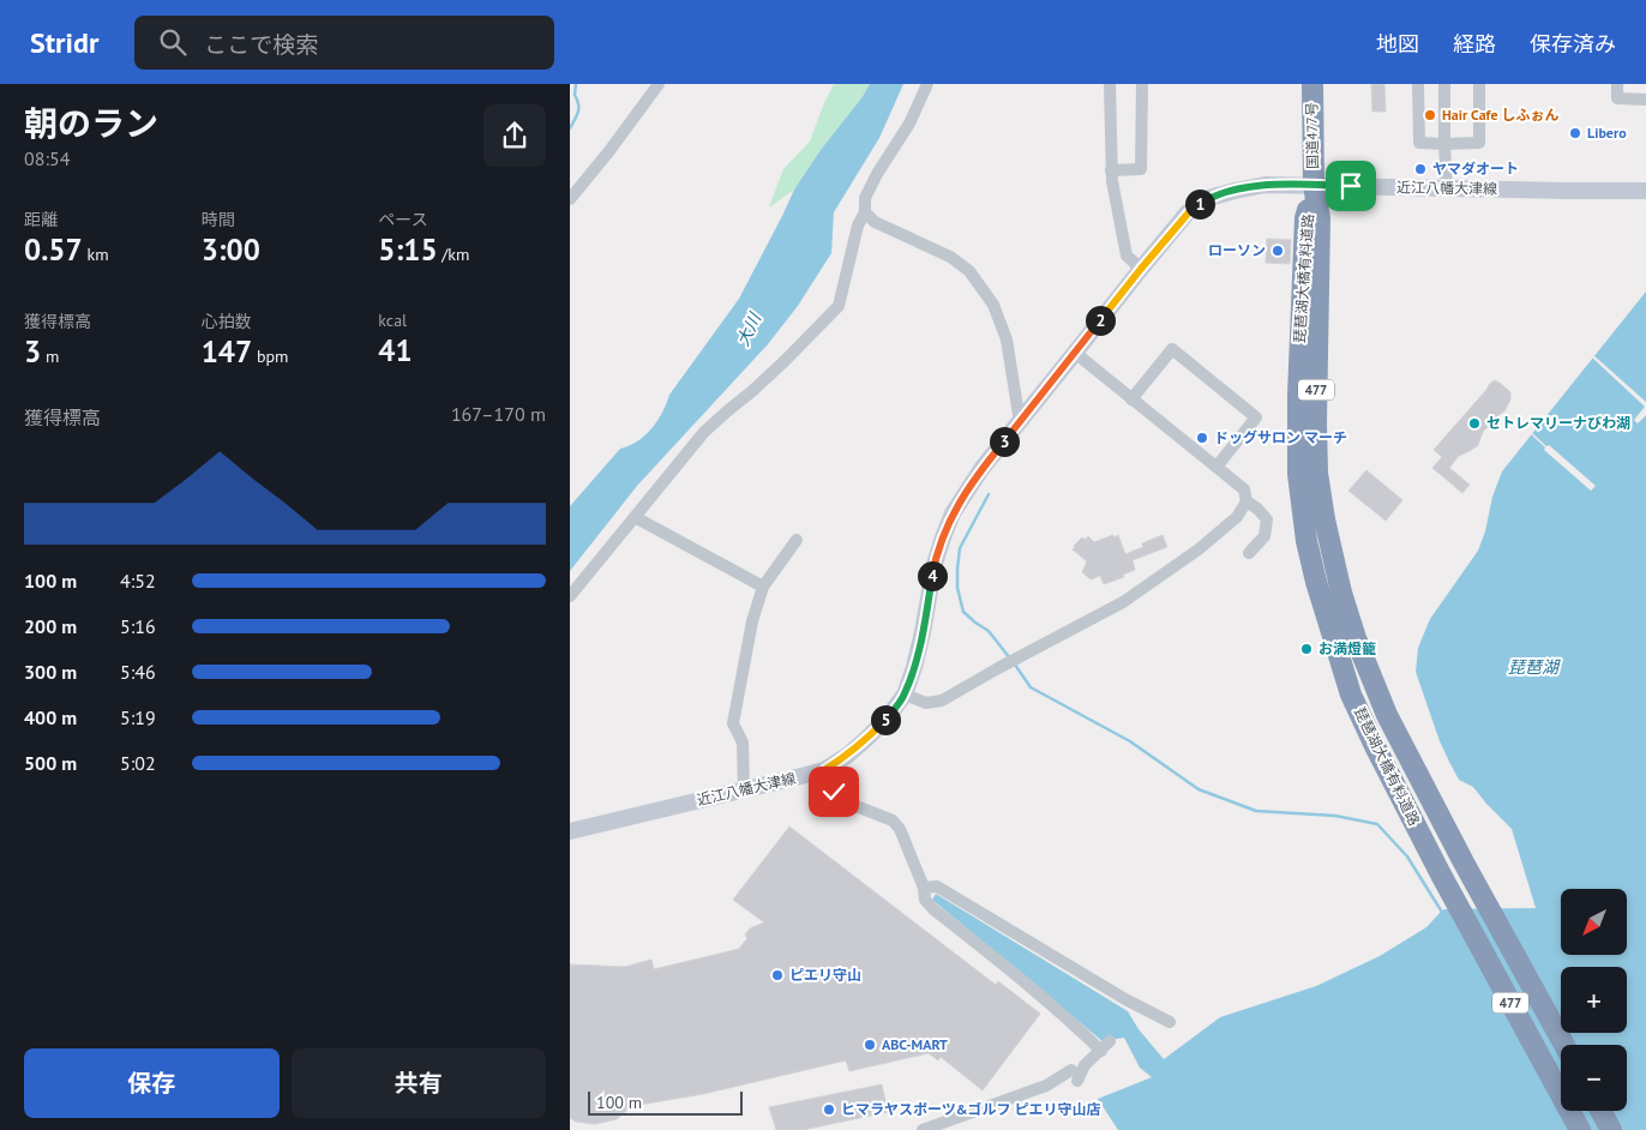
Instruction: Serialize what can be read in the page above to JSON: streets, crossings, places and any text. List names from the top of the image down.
{
  "streets": {
    "highway": ["国道477号", "琵琶湖大橋有料道路", "477"],
    "main road": ["近江八幡大津線"]
  },
  "crossings": [
    ["国道477号", "近江八幡大津線"],
    ["国道477号", "琵琶湖大橋有料道路"],
    ["近江八幡大津線", "琵琶湖大橋有料道路"]
  ],
  "water": ["大川", "琵琶湖"],
  "places": [
    "Hair Cafe しふぉん",
    "Libero",
    "ヤマダオート",
    "ローソン",
    "セトレマリーナびわ湖",
    "ドッグサロン マーチ",
    "お満燈籠",
    "ピエリ守山",
    "ABC-MART",
    "ヒマラヤスポーツ&ゴルフ ピエリ守山店"
  ],
  "scale_bar": "100 m",
  "north": "bottom left",
  "page": {
    "header": "Stridr",
    "search": "ここで検索",
    "nav": ["地図", "経路", "保存済み"],
    "heading": ["朝のラン", "08:54"],
    "stats": [
      ["距離", "0.57 km"],
      ["時間", "3:00"],
      ["ペース", "5:15 /km"],
      ["獲得標高", "3 m"],
      ["心拍数", "147 bpm"],
      ["kcal", "41"]
    ],
    "pins": [
      "1",
      "2",
      "3",
      "4",
      "5"
    ],
    "chart": ["獲得標高", "167–170 m"],
    "list": [
      {
        "name": "100 m",
        "note": "4:52"
      },
      {
        "name": "200 m",
        "note": "5:16"
      },
      {
        "name": "300 m",
        "note": "5:46"
      },
      {
        "name": "400 m",
        "note": "5:19"
      },
      {
        "name": "500 m",
        "note": "5:02"
      }
    ],
    "map_buttons": ["+", "−"],
    "buttons": ["保存", "共有"],
    "scale": "100 m"
  }
}
